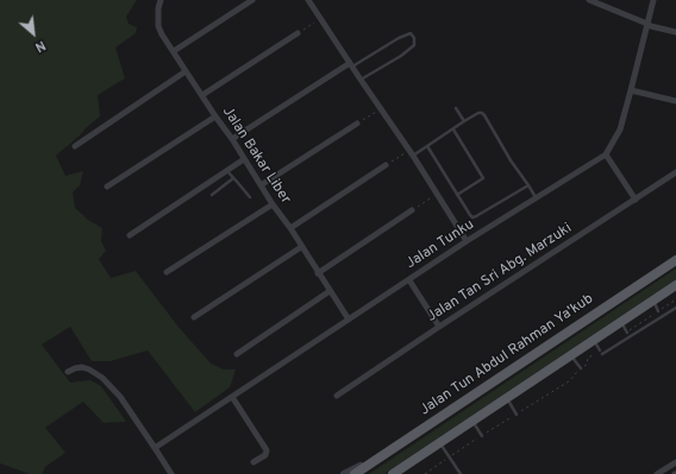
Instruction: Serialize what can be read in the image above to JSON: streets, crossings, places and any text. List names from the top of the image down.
{
  "streets": {
    "main road": ["Jalan Tun Abdul Rahman Ya'kub"],
    "street": ["Jalan Bakar Liber", "Jalan Tunku", "Jalan Tan Sri Abg. Marzuki"]
  },
  "crossings": [
    ["Jalan Bakar Liber", "Jalan Tunku"]
  ],
  "north": "bottom right"
}
